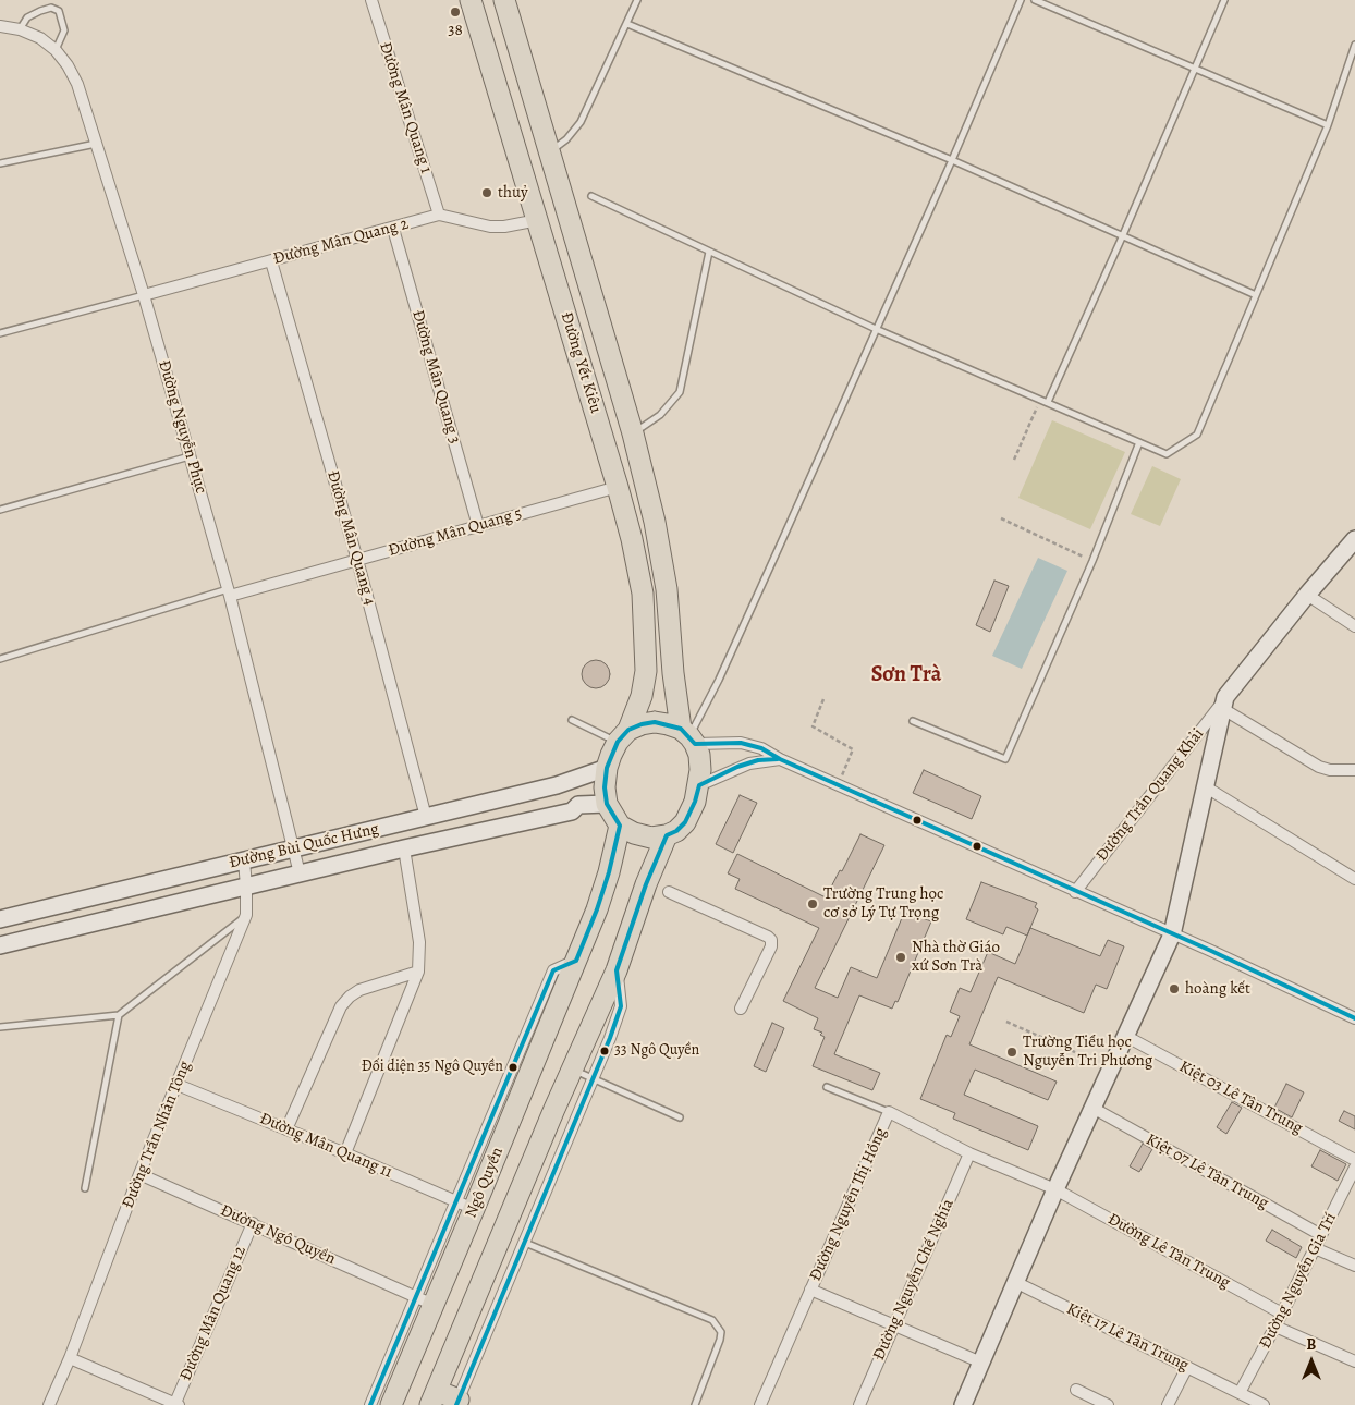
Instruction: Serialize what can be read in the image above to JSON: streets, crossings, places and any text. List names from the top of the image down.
{
  "streets": {
    "highway": ["Đường Yết Kiêu", "Ngô Quyền"],
    "street": [
      "Đường Mân Quang 1",
      "Đường Mân Quang 2",
      "Đường Mân Quang 3",
      "Đường Nguyễn Phục",
      "Đường Mân Quang 5",
      "Đường Mân Quang 4",
      "Đường Trần Quang Khải",
      "Đường Bùi Quốc Hưng",
      "Kiệt 03 Lê Tân Trung",
      "Đường Trần Nhân Tông",
      "Đường Mân Quang 11",
      "Kiệt 07 Lê Tân Trung",
      "Đường Nguyễn Thị Hồng",
      "Đường Ngô Quyền",
      "Đường Lê Tân Trung",
      "Đường Nguyễn Chế Nghĩa",
      "Đường Nguyễn Gia Trí",
      "Đường Mân Quang 12",
      "Kiệt 17 Lê Tân Trung"
    ]
  },
  "crossings": [
    ["Đường Mân Quang 1", "Đường Mân Quang 2"],
    ["Đường Mân Quang 2", "Đường Mân Quang 3"],
    ["Đường Mân Quang 2", "Đường Nguyễn Phục"],
    ["Đường Mân Quang 2", "Đường Mân Quang 4"],
    ["Đường Yết Kiêu", "Đường Mân Quang 5"],
    ["Đường Yết Kiêu", "Đường Bùi Quốc Hưng"],
    ["Đường Mân Quang 3", "Đường Mân Quang 5"],
    ["Đường Nguyễn Phục", "Đường Mân Quang 5"],
    ["Đường Nguyễn Phục", "Đường Bùi Quốc Hưng"],
    ["Đường Mân Quang 5", "Đường Mân Quang 4"],
    ["Đường Mân Quang 4", "Đường Bùi Quốc Hưng"],
    ["Đường Bùi Quốc Hưng", "Đường Trần Nhân Tông"],
    ["Đường Trần Nhân Tông", "Đường Mân Quang 11"],
    ["Đường Trần Nhân Tông", "Đường Ngô Quyền"],
    ["Đường Mân Quang 11", "Ngô Quyền"],
    ["Kiệt 07 Lê Tân Trung", "Đường Nguyễn Gia Trí"],
    ["Ngô Quyền", "Đường Ngô Quyền"],
    ["Đường Nguyễn Thị Hồng", "Đường Lê Tân Trung"],
    ["Đường Nguyễn Thị Hồng", "Đường Nguyễn Chế Nghĩa"],
    ["Đường Ngô Quyền", "Đường Mân Quang 12"],
    ["Đường Lê Tân Trung", "Đường Nguyễn Gia Trí"],
    ["Đường Nguyễn Gia Trí", "Kiệt 17 Lê Tân Trung"]
  ],
  "districts": ["Sơn Trà"],
  "places": [
    "38",
    "thuỷ",
    "Trường Trung học cơ sở Lý Tự Trọng",
    "Nhà thờ Giáo xứ Sơn Trà",
    "hoàng kết",
    "33 Ngô Quyền",
    "Trường Tiểu học Nguyễn Tri Phương",
    "Đối diện 35 Ngô Quyền"
  ],
  "north": "top"
}
